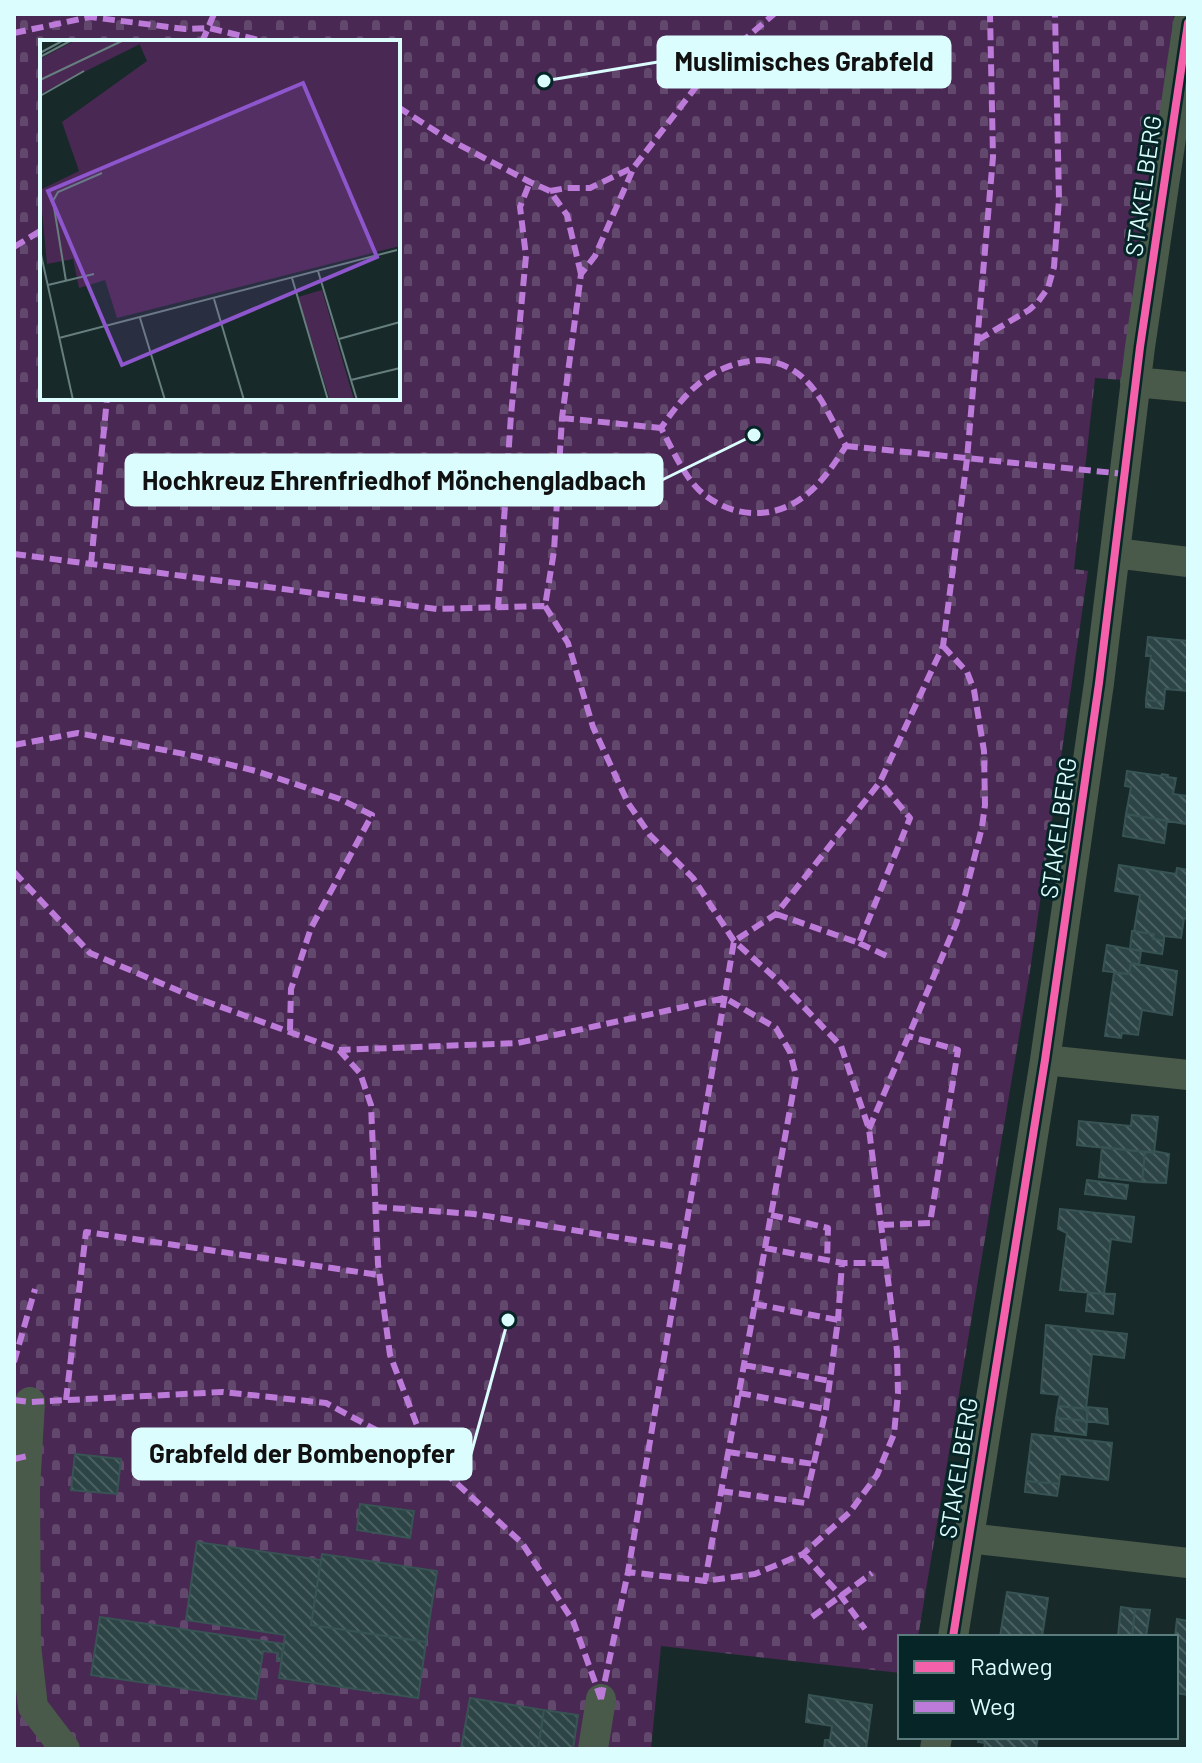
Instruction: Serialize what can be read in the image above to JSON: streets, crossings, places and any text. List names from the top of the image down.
{
  "streets": {
    "street": ["STAKELBERG"]
  },
  "places": ["Muslimisches Grabfeld", "Hochkreuz Ehrenfriedhof Mönchengladbach", "Grabfeld der Bombenopfer"],
  "legend": ["Radweg", "Weg"]
}
